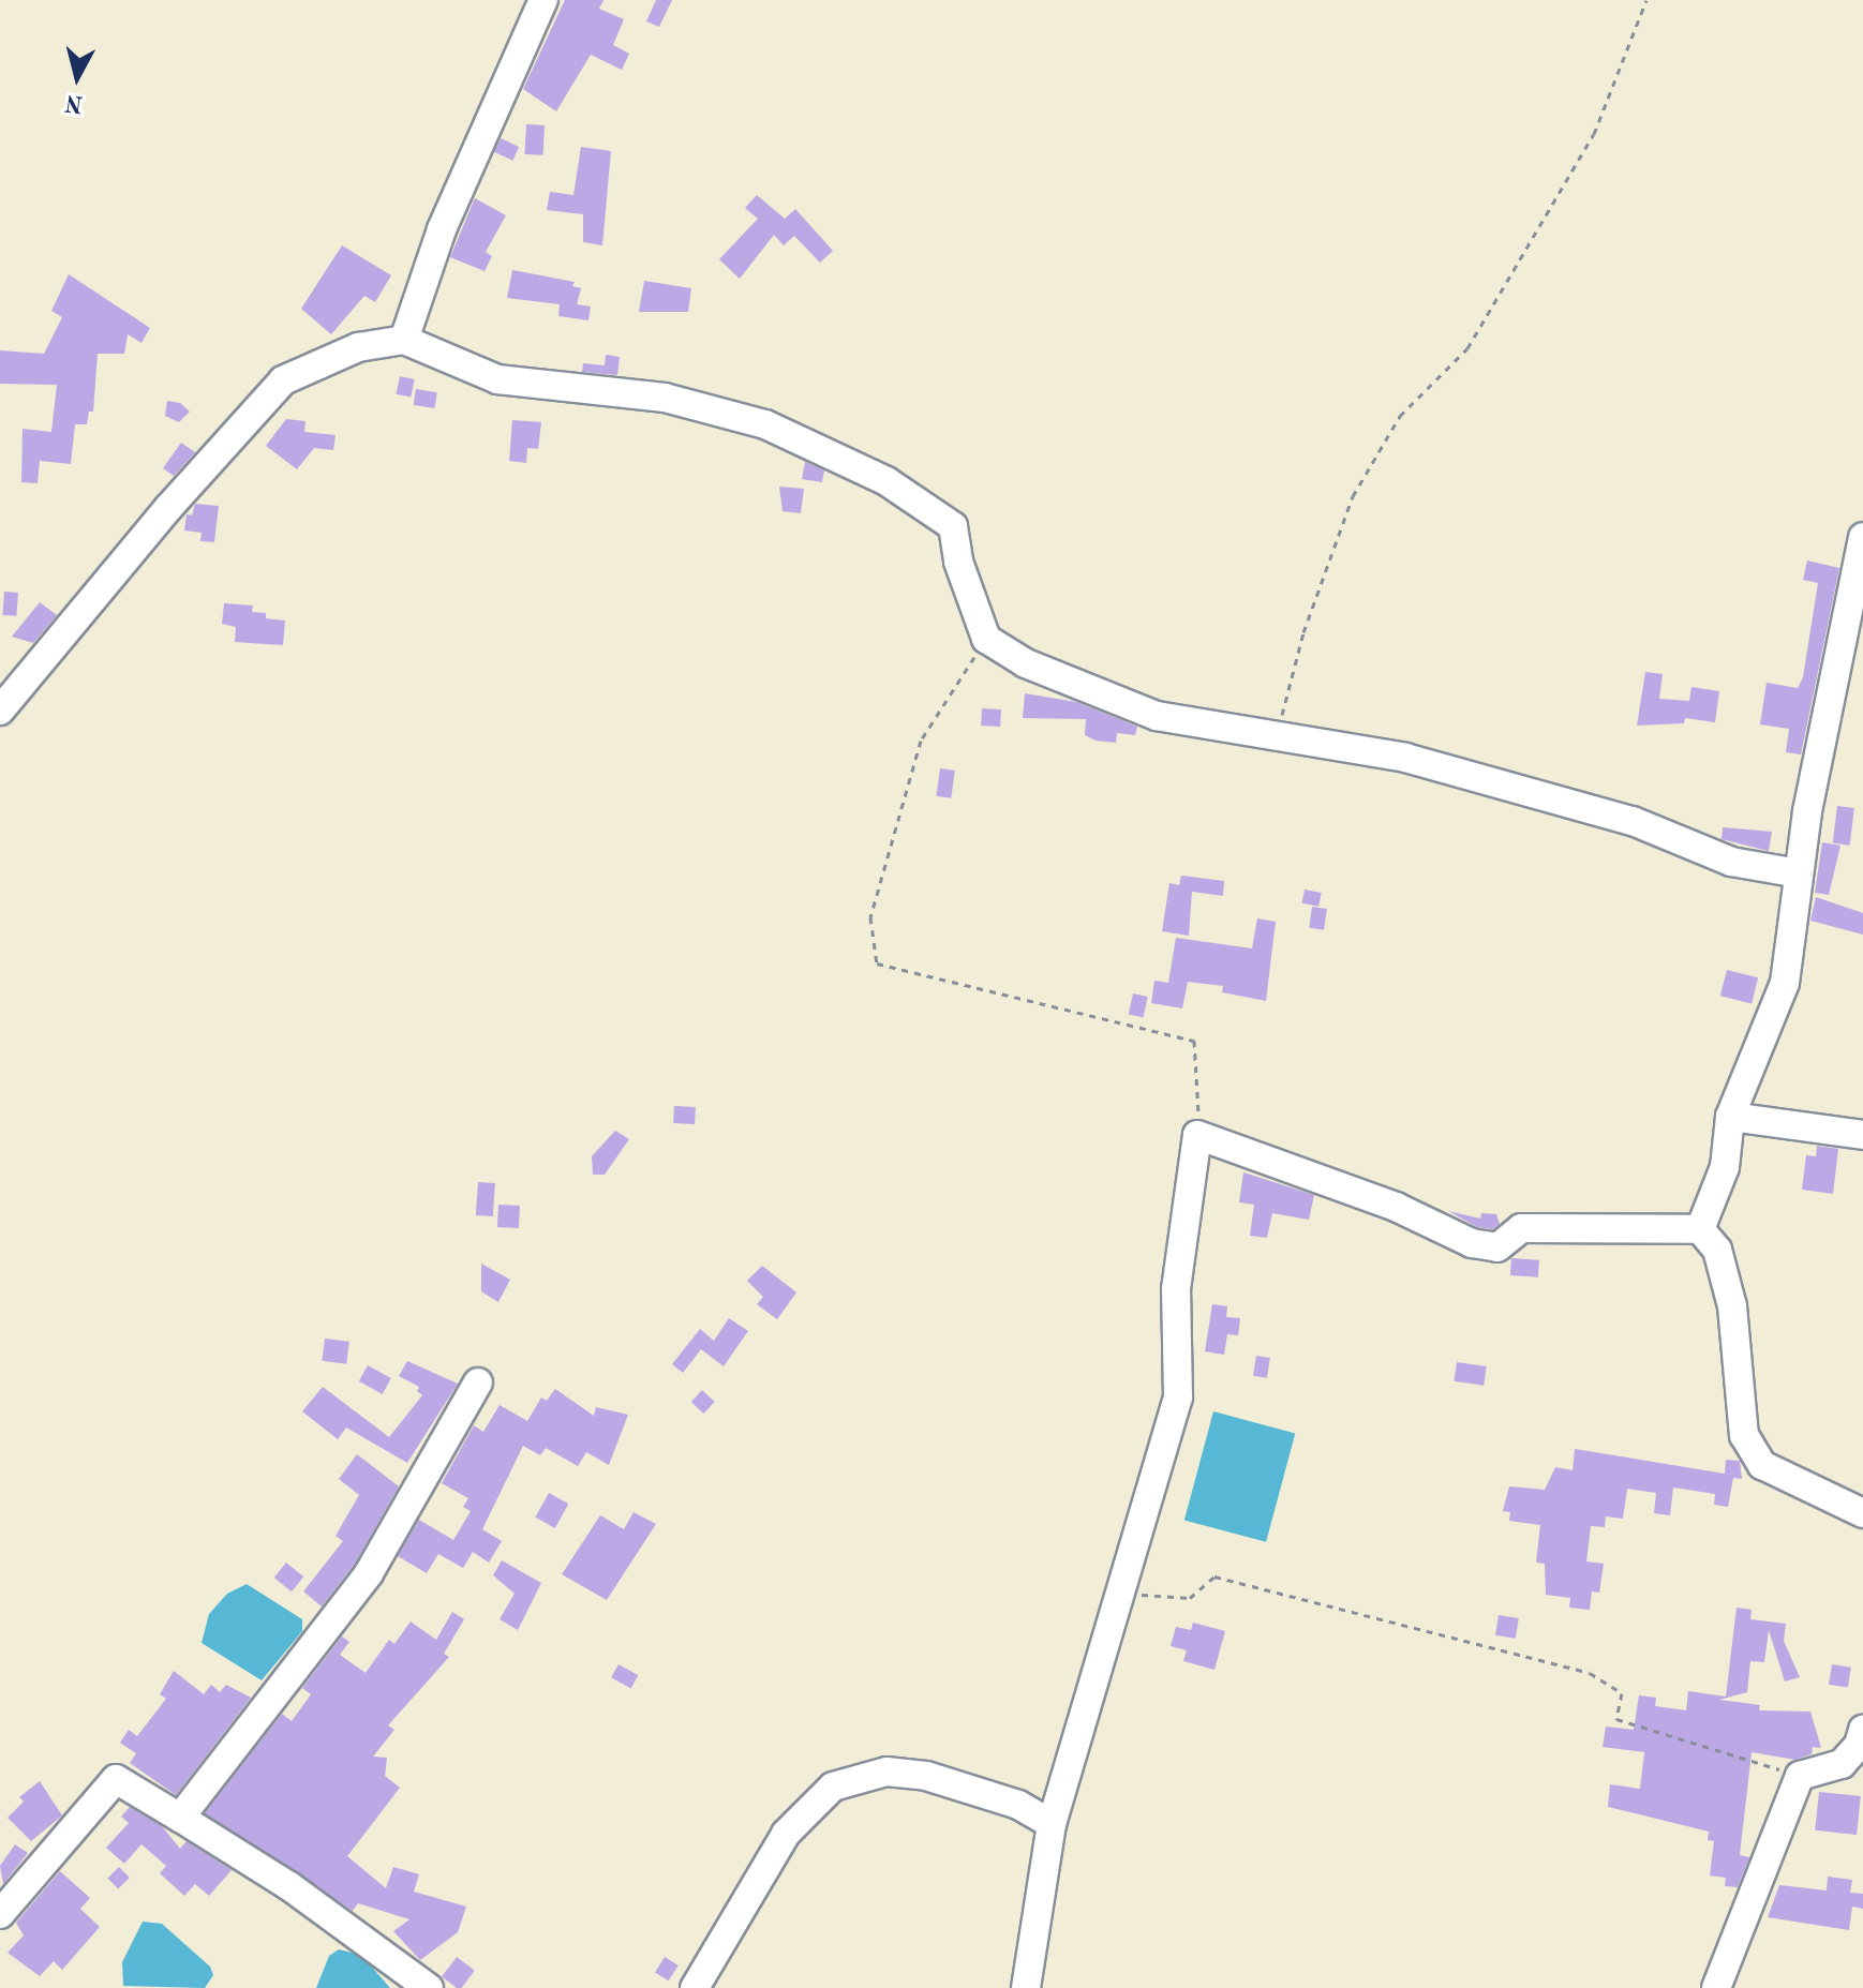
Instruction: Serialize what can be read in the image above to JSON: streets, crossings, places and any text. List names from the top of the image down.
{
  "north": "bottom"
}
